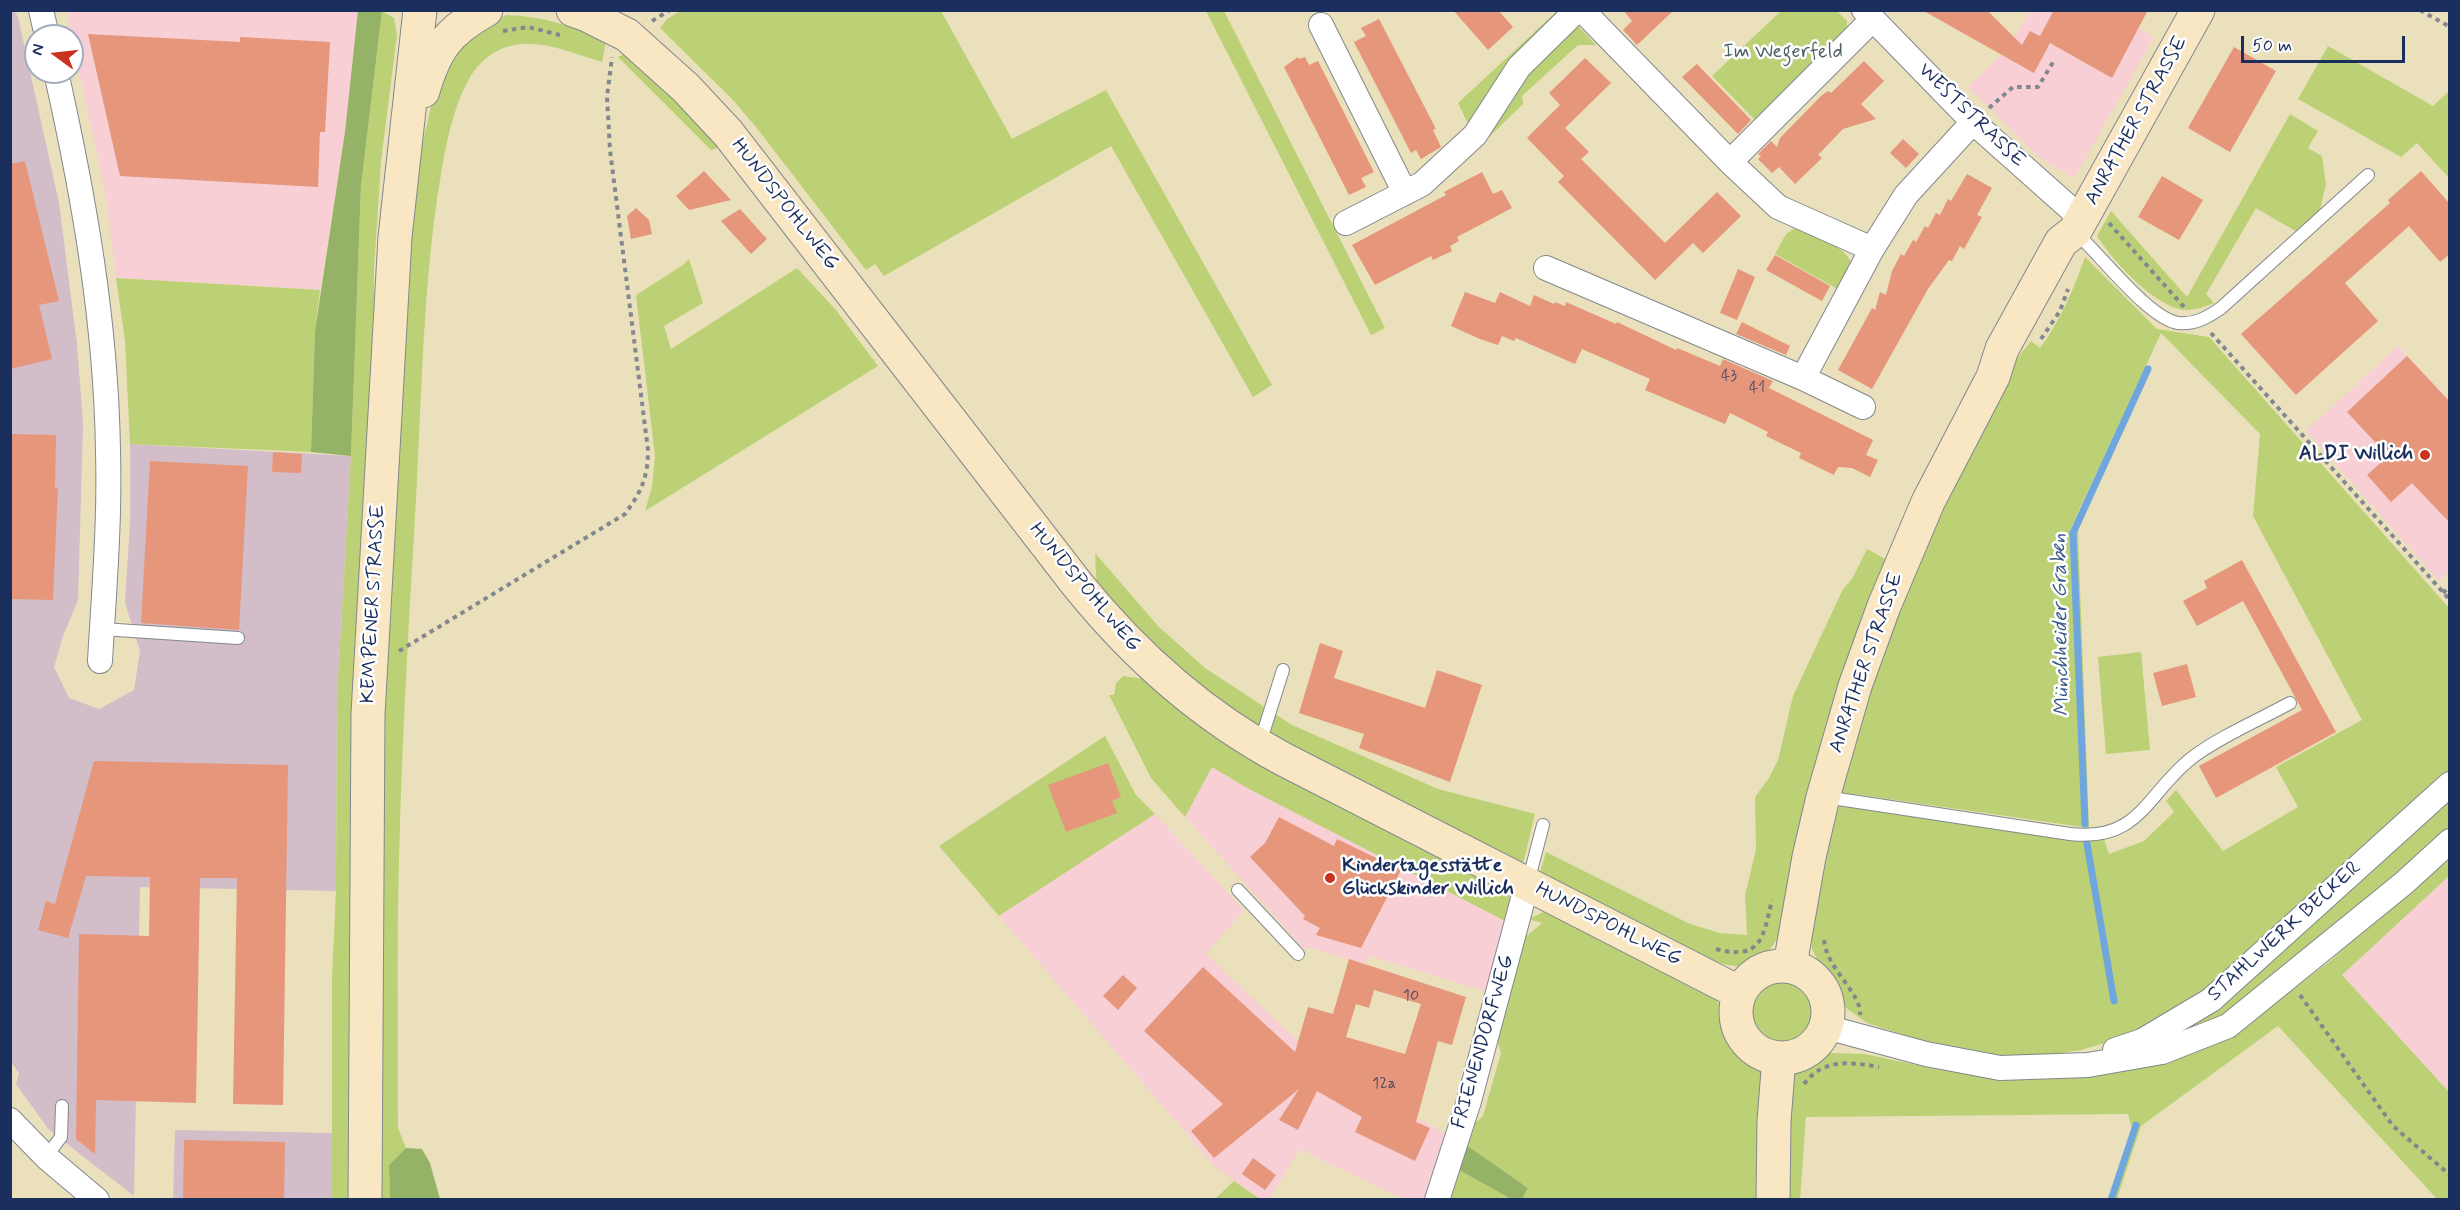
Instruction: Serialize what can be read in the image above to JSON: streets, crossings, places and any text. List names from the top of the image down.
{
  "streets": {
    "street": [
      "WESTSTRASSE",
      "ANRATHER STRASSE",
      "HUNDSPOHLWEG",
      "KEMPENER STRASSE",
      "STAHLWERK BECKER",
      "FRIENENDORFWEG"
    ]
  },
  "crossings": [
    ["WESTSTRASSE", "ANRATHER STRASSE"],
    ["ANRATHER STRASSE", "HUNDSPOHLWEG"],
    ["ANRATHER STRASSE", "STAHLWERK BECKER"],
    ["HUNDSPOHLWEG", "STAHLWERK BECKER"],
    ["HUNDSPOHLWEG", "FRIENENDORFWEG"]
  ],
  "water": ["Münchheider Graben"],
  "parks": ["Im Wegerfeld"],
  "places": ["ALDI Willich", "Kindertagesstätte Glückskinder Willich"],
  "house_numbers": [
    "43",
    "41",
    "10",
    "12a"
  ],
  "scale_bar": "50 m",
  "north": "left"
}
